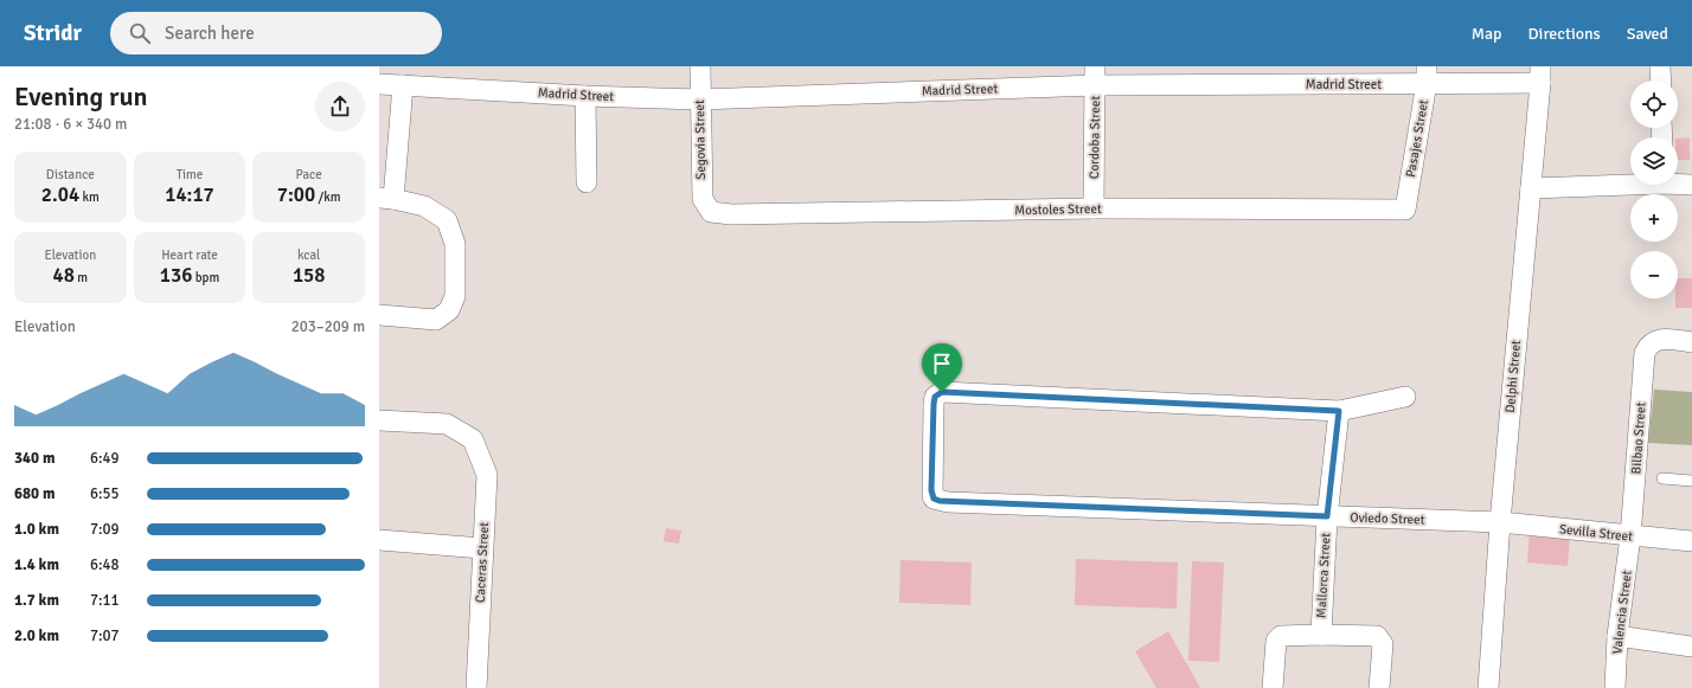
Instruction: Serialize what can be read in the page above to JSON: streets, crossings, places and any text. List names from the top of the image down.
{
  "streets": {
    "street": [
      "Madrid Street",
      "Cordoba Street",
      "Pasajes Street",
      "Segovia Street",
      "Mostoles Street",
      "Delphi Street",
      "Bilbao Street",
      "Oviedo Street",
      "Sevilla Street",
      "Caceras Street",
      "Mallorca Street",
      "Valencia Street"
    ]
  },
  "crossings": [
    ["Madrid Street", "Cordoba Street"],
    ["Madrid Street", "Pasajes Street"],
    ["Madrid Street", "Segovia Street"],
    ["Madrid Street", "Delphi Street"],
    ["Cordoba Street", "Mostoles Street"],
    ["Pasajes Street", "Mostoles Street"],
    ["Segovia Street", "Mostoles Street"],
    ["Delphi Street", "Oviedo Street"],
    ["Delphi Street", "Sevilla Street"],
    ["Bilbao Street", "Sevilla Street"],
    ["Bilbao Street", "Valencia Street"],
    ["Oviedo Street", "Sevilla Street"],
    ["Oviedo Street", "Mallorca Street"],
    ["Sevilla Street", "Valencia Street"]
  ],
  "page": {
    "header": "Stridr",
    "search": "Search here",
    "nav": ["Map", "Directions", "Saved"],
    "heading": ["Evening run", "21:08 · 6 × 340 m"],
    "map_buttons": ["+", "−"],
    "stats": [
      ["Distance", "2.04 km"],
      ["Time", "14:17"],
      ["Pace", "7:00 /km"],
      ["Elevation", "48 m"],
      ["Heart rate", "136 bpm"],
      ["kcal", "158"]
    ],
    "chart": ["Elevation", "203–209 m"],
    "list": [
      {
        "name": "340 m",
        "note": "6:49"
      },
      {
        "name": "680 m",
        "note": "6:55"
      },
      {
        "name": "1.0 km",
        "note": "7:09"
      },
      {
        "name": "1.4 km",
        "note": "6:48"
      },
      {
        "name": "1.7 km",
        "note": "7:11"
      },
      {
        "name": "2.0 km",
        "note": "7:07"
      }
    ]
  }
}
